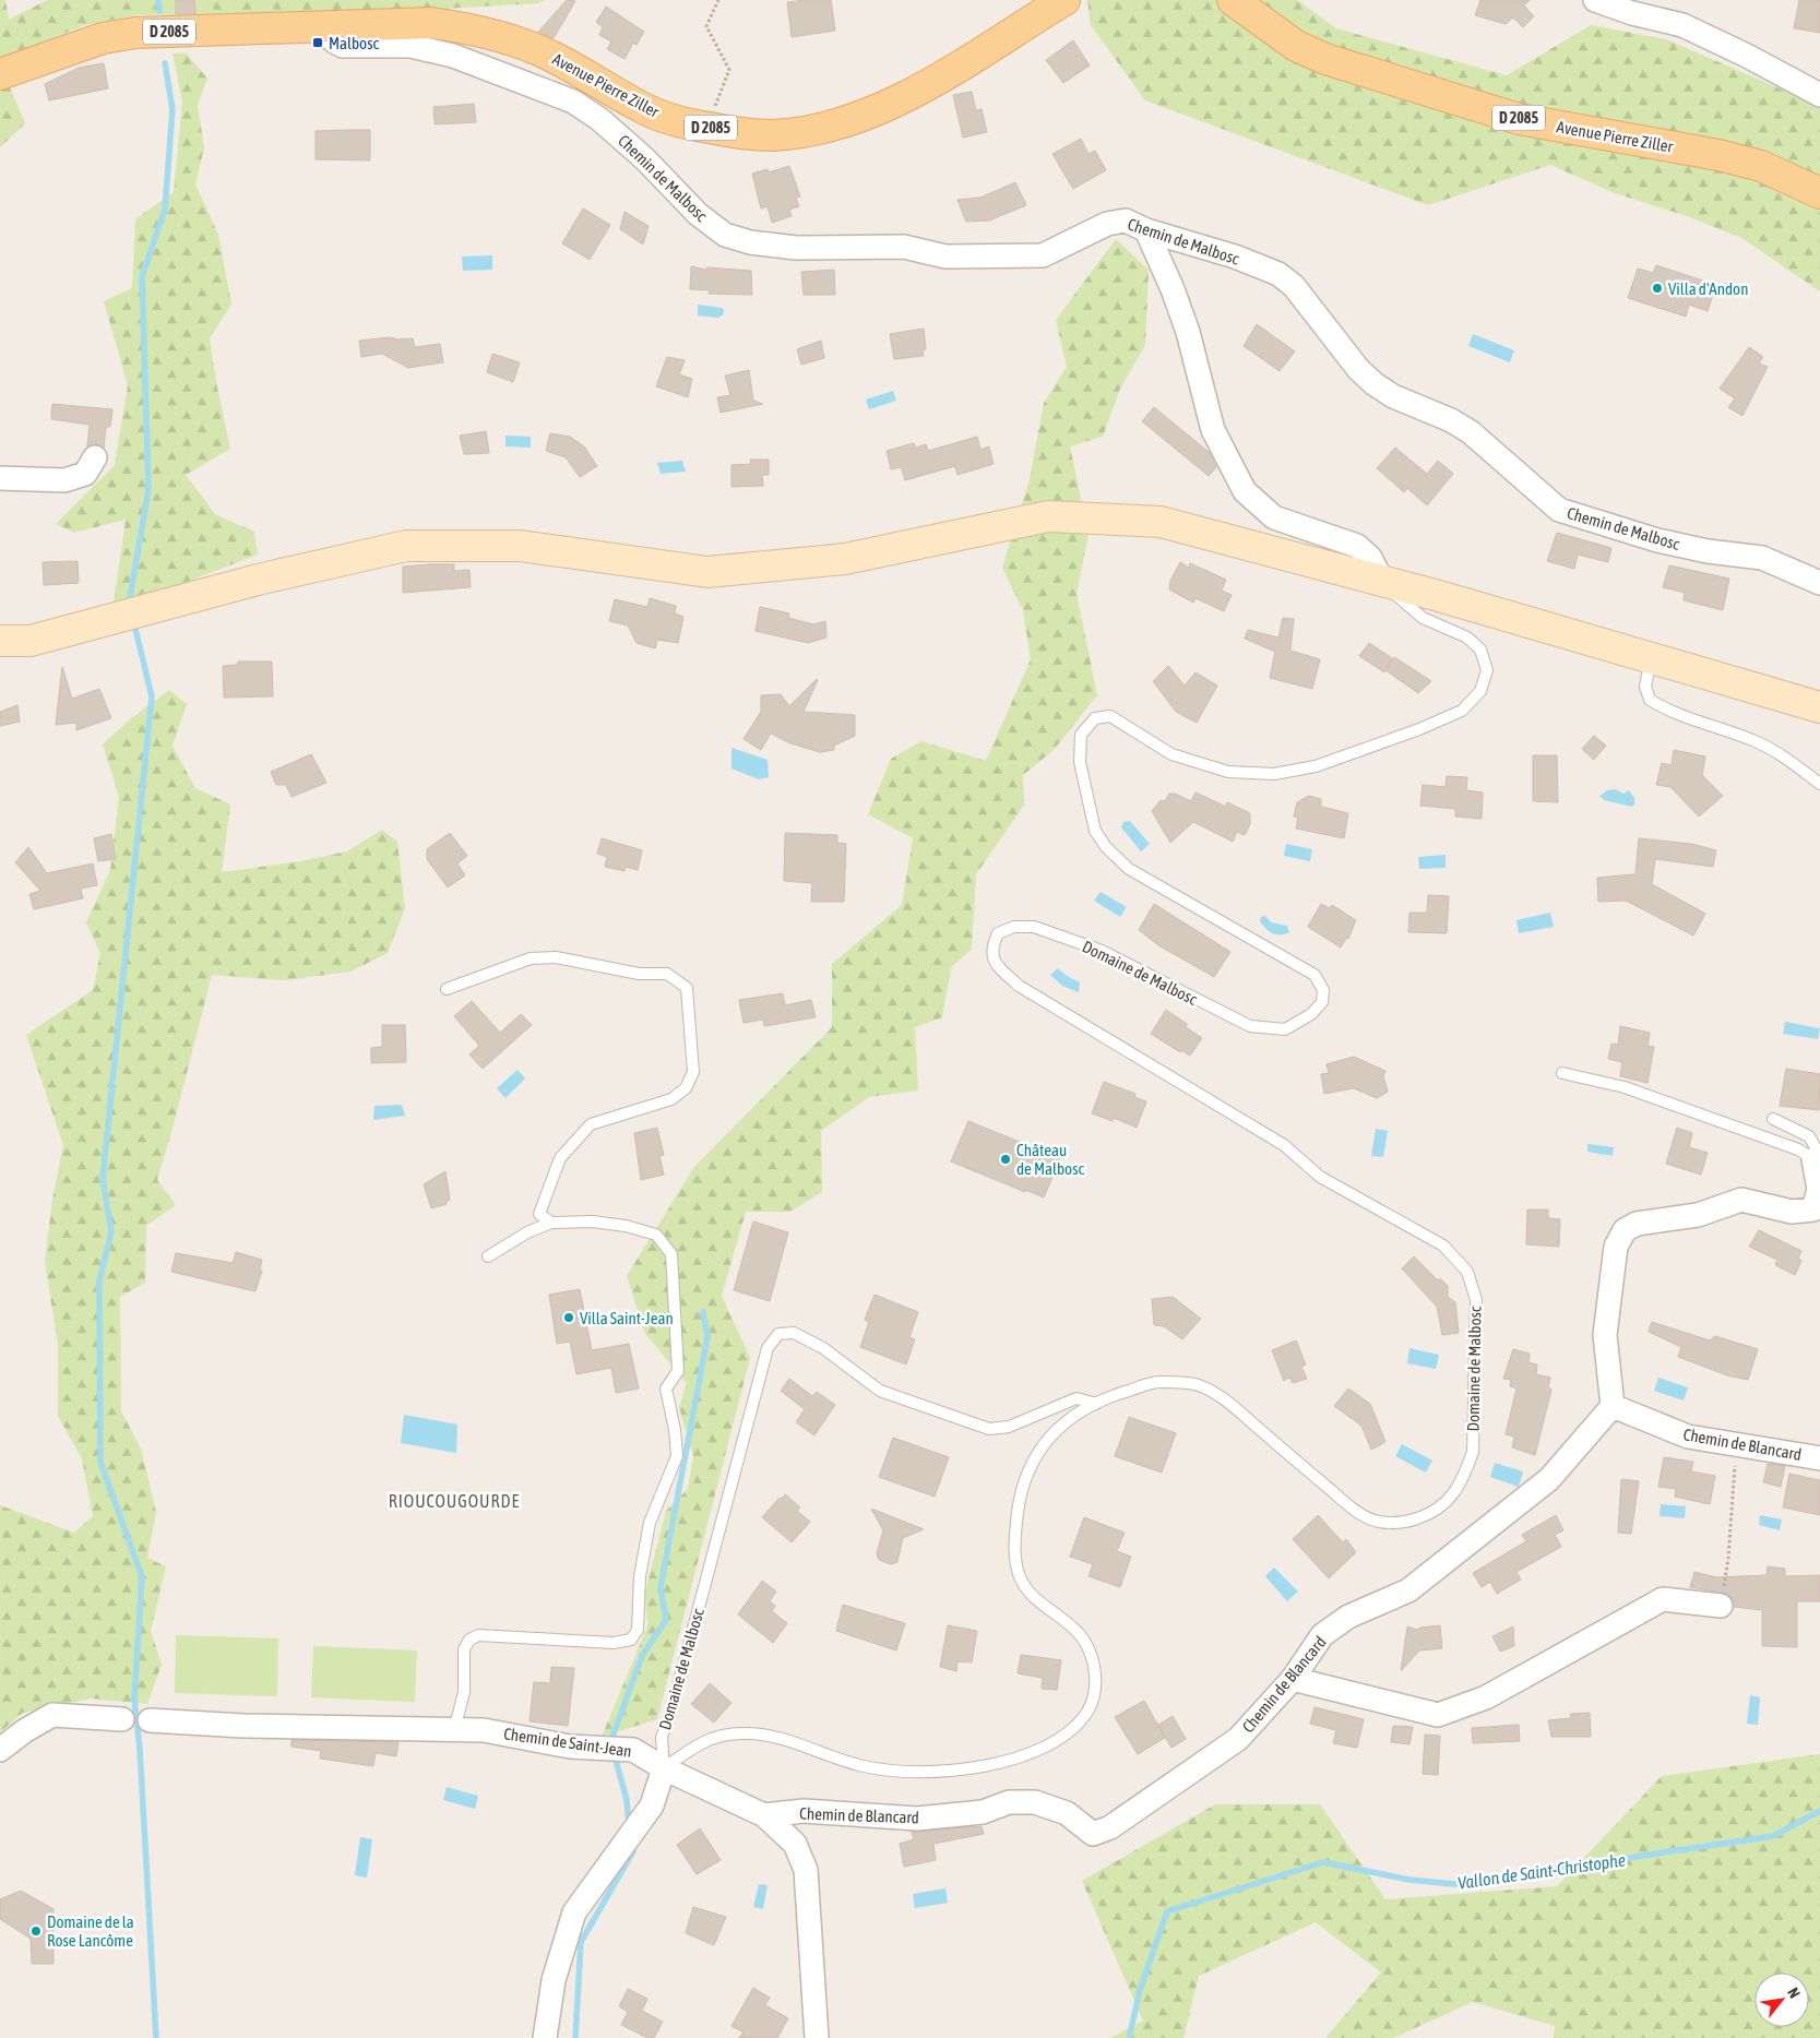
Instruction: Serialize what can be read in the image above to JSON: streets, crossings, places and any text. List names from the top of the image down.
{
  "streets": {
    "main road": ["D 2085", "Avenue Pierre Ziller"],
    "street": ["Chemin de Malbosc", "Chemin de Blancard", "Chemin de Saint-Jean"],
    "lane": ["Domaine de Malbosc"]
  },
  "crossings": [
    ["D 2085", "Avenue Pierre Ziller"],
    ["D 2085", "Chemin de Malbosc"],
    ["Avenue Pierre Ziller", "Chemin de Malbosc"],
    ["Domaine de Malbosc", "Chemin de Saint-Jean"],
    ["Chemin de Blancard", "Chemin de Saint-Jean"]
  ],
  "districts": ["RIOUCOUGOURDE"],
  "water": ["Vallon de Saint-Christophe"],
  "places": {
    "transit": ["Malbosc"],
    "other": [
      "Villa d'Andon",
      "Château de Malbosc",
      "Villa Saint-Jean",
      "Domaine de la Rose Lancôme"
    ]
  },
  "north": "top right"
}
